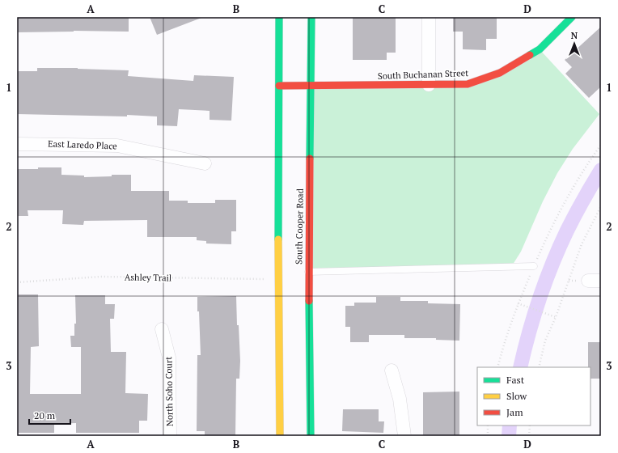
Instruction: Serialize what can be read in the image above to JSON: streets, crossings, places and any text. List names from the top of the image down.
{
  "streets": {
    "main road": ["South Buchanan Street", "South Cooper Road"],
    "street": ["East Laredo Place", "North Soho Court"],
    "path": ["Ashley Trail"]
  },
  "crossings": [
    ["South Buchanan Street", "South Cooper Road"]
  ],
  "legend": ["Fast", "Slow", "Jam"],
  "scale_bar": "20 m",
  "north": "top",
  "grid": {
    "columns": [
      "A",
      "B",
      "C",
      "D"
    ],
    "rows": ["1", "2", "3"]
  }
}
